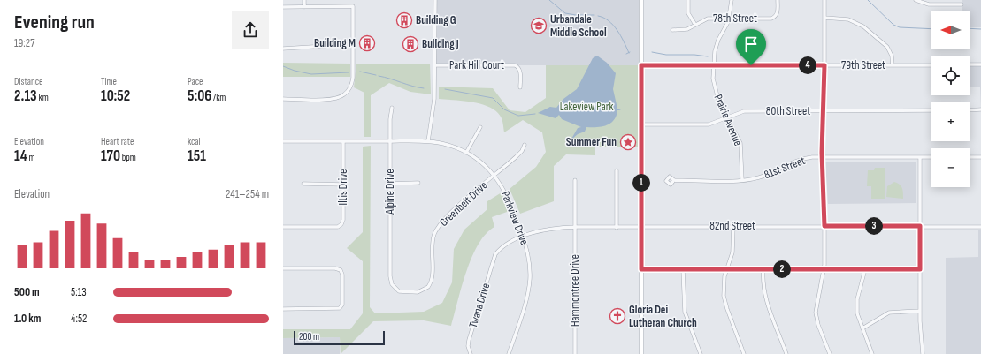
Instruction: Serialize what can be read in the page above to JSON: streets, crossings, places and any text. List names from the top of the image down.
{
  "streets": {
    "street": [
      "78th Street",
      "Park Hill Court",
      "79th Street",
      "80th Street",
      "Prairie Avenue",
      "81st Street",
      "Iltis Drive",
      "Alpine Drive",
      "Greenbelt Drive",
      "Parkview Drive",
      "82nd Street",
      "Hammontree Drive",
      "Twana Drive"
    ]
  },
  "crossings": [
    ["78th Street", "Prairie Avenue"],
    ["79th Street", "Prairie Avenue"],
    ["80th Street", "Prairie Avenue"],
    ["Prairie Avenue", "81st Street"],
    ["Iltis Drive", "Parkview Drive"],
    ["Alpine Drive", "Greenbelt Drive"],
    ["Alpine Drive", "Parkview Drive"],
    ["Greenbelt Drive", "Parkview Drive"],
    ["Parkview Drive", "82nd Street"],
    ["82nd Street", "Hammontree Drive"],
    ["82nd Street", "Twana Drive"]
  ],
  "parks": ["Lakeview Park"],
  "places": {
    "building": ["Building G", "Building M", "Building J"],
    "school or university": ["Urbandale Middle School"],
    "place": ["Summer Fun"],
    "church": ["Gloria Dei Lutheran Church"]
  },
  "scale_bar": "200 m",
  "north": "left",
  "page": {
    "heading": ["Evening run", "19:27"],
    "map_buttons": ["+", "−"],
    "pins": [
      "4",
      "1",
      "3",
      "2"
    ],
    "stats": [
      ["Distance", "2.13 km"],
      ["Time", "10:52"],
      ["Pace", "5:06 /km"],
      ["Elevation", "14 m"],
      ["Heart rate", "170 bpm"],
      ["kcal", "151"]
    ],
    "chart": ["Elevation", "241–254 m"],
    "list": [
      {
        "name": "500 m",
        "note": "5:13"
      },
      {
        "name": "1.0 km",
        "note": "4:52"
      }
    ],
    "scale": "200 m"
  }
}
